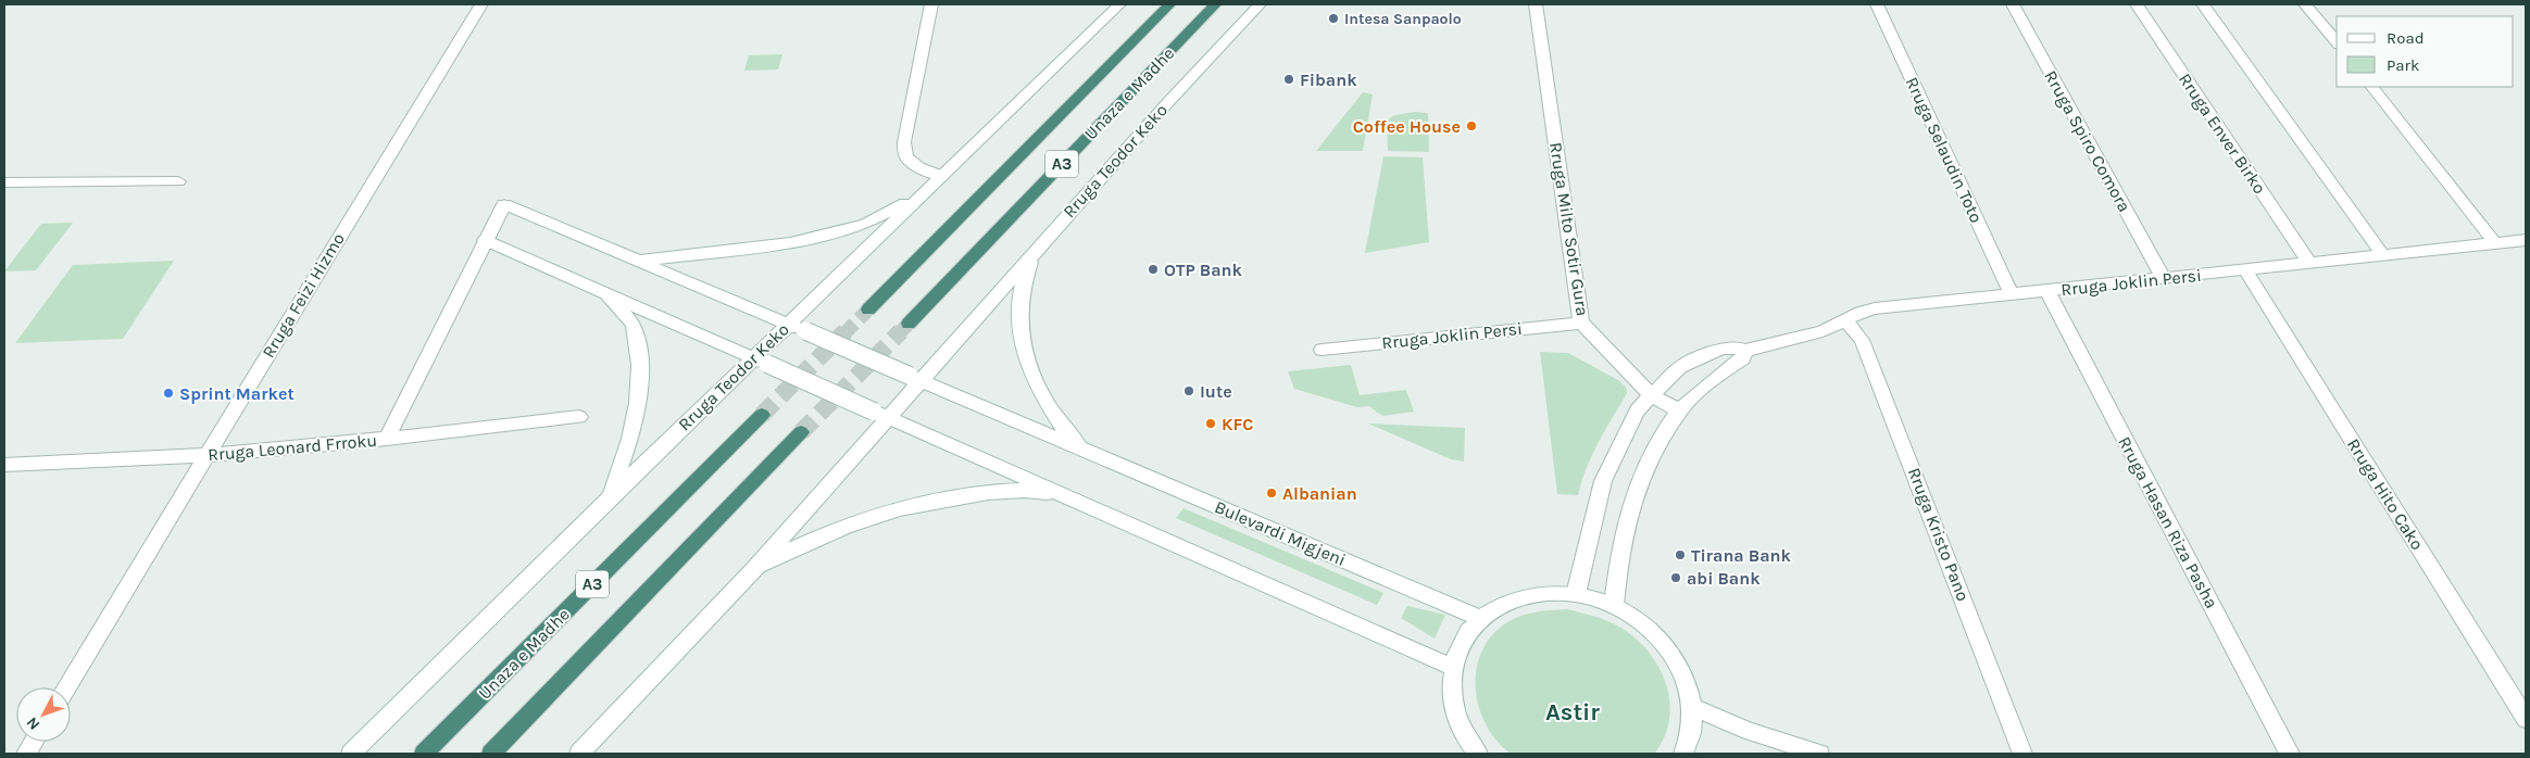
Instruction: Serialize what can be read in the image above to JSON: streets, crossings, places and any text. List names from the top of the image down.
{
  "streets": {
    "highway": ["Unaza e Madhe", "A3"],
    "street": [
      "Rruga Enver Birko",
      "Rruga Spiro Comora",
      "Rruga Selaudin Toto",
      "Rruga Teodor Keko",
      "Rruga Milto Sotir Gura",
      "Rruga Joklin Persi",
      "Rruga Feizi Hizmo",
      "Rruga Leonard Frroku",
      "Rruga Hito Cako",
      "Rruga Hasan Riza Pasha",
      "Bulevardi Migjeni",
      "Rruga Kristo Pano"
    ]
  },
  "crossings": [
    ["Rruga Enver Birko", "Rruga Joklin Persi"],
    ["Rruga Spiro Comora", "Rruga Joklin Persi"],
    ["Rruga Selaudin Toto", "Rruga Joklin Persi"],
    ["Rruga Teodor Keko", "Bulevardi Migjeni"],
    ["Rruga Milto Sotir Gura", "Rruga Joklin Persi"],
    ["Rruga Joklin Persi", "Rruga Hito Cako"],
    ["Rruga Joklin Persi", "Rruga Hasan Riza Pasha"],
    ["Rruga Joklin Persi", "Rruga Kristo Pano"],
    ["Rruga Feizi Hizmo", "Rruga Leonard Frroku"]
  ],
  "districts": ["Astir"],
  "places": [
    "Intesa Sanpaolo",
    "Fibank",
    "Coffee House",
    "OTP Bank",
    "Iute",
    "Sprint Market",
    "KFC",
    "Albanian",
    "Tirana Bank",
    "abi Bank"
  ],
  "legend": ["Road", "Park"],
  "north": "bottom left"
}
